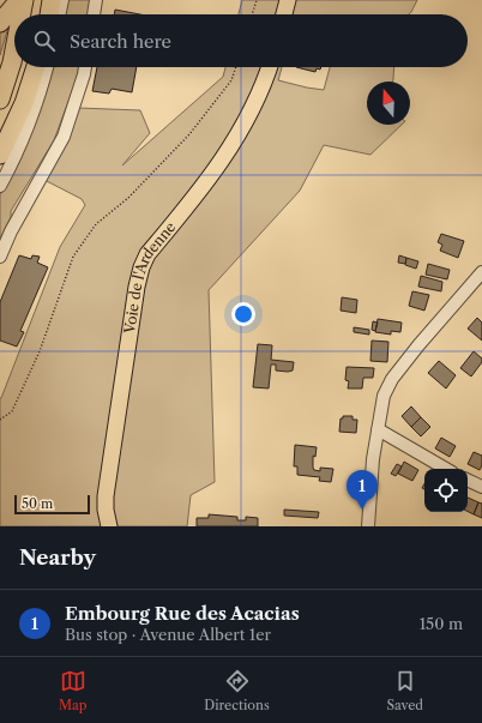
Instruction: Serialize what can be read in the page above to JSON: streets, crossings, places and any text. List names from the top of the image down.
{
  "streets": {
    "main road": ["Voie de l'Ardenne"]
  },
  "scale_bar": "50 m",
  "north": "top",
  "page": {
    "search": "Search here",
    "pins": "1",
    "scale": "50 m",
    "heading": "Nearby",
    "list": [
      {
        "mark": "1",
        "name": "Embourg Rue des Acacias",
        "note": "Bus stop · Avenue Albert 1er",
        "value": "150 m"
      }
    ],
    "nav": ["Map", "Directions", "Saved"]
  }
}
